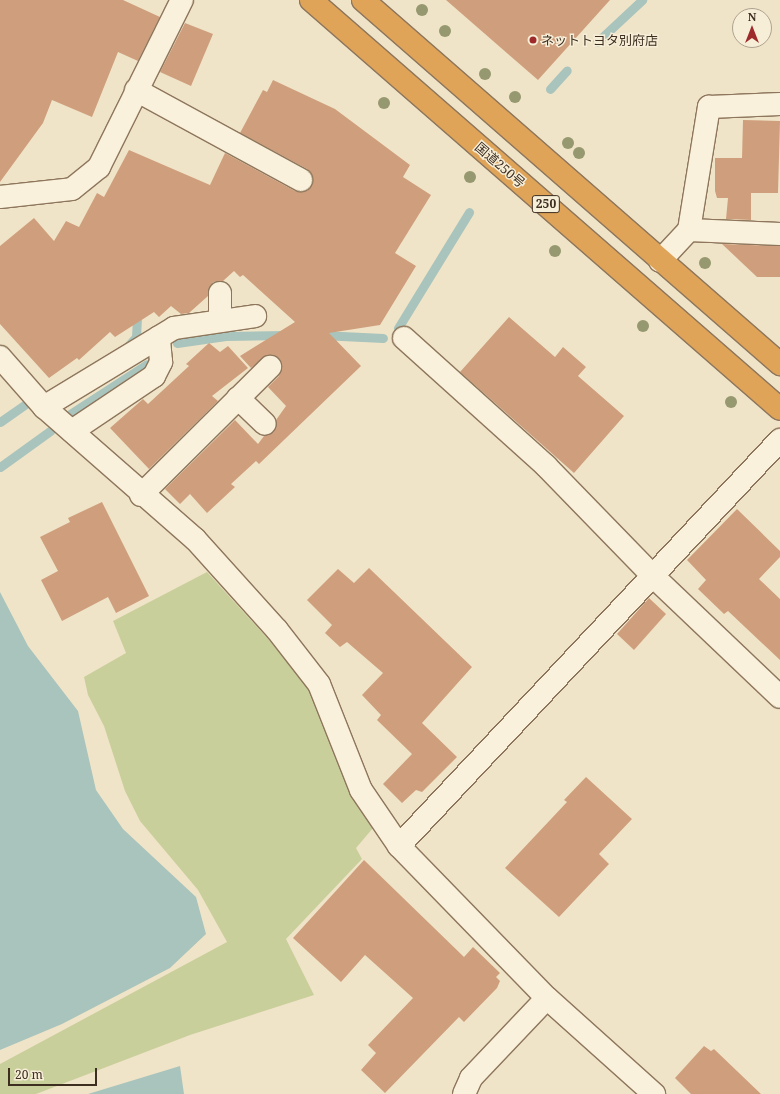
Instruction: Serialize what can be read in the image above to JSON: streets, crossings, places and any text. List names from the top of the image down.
{
  "streets": {
    "highway": ["国道250号", "250"]
  },
  "places": ["ネットトヨタ別府店"],
  "scale_bar": "20 m",
  "north": "top"
}
